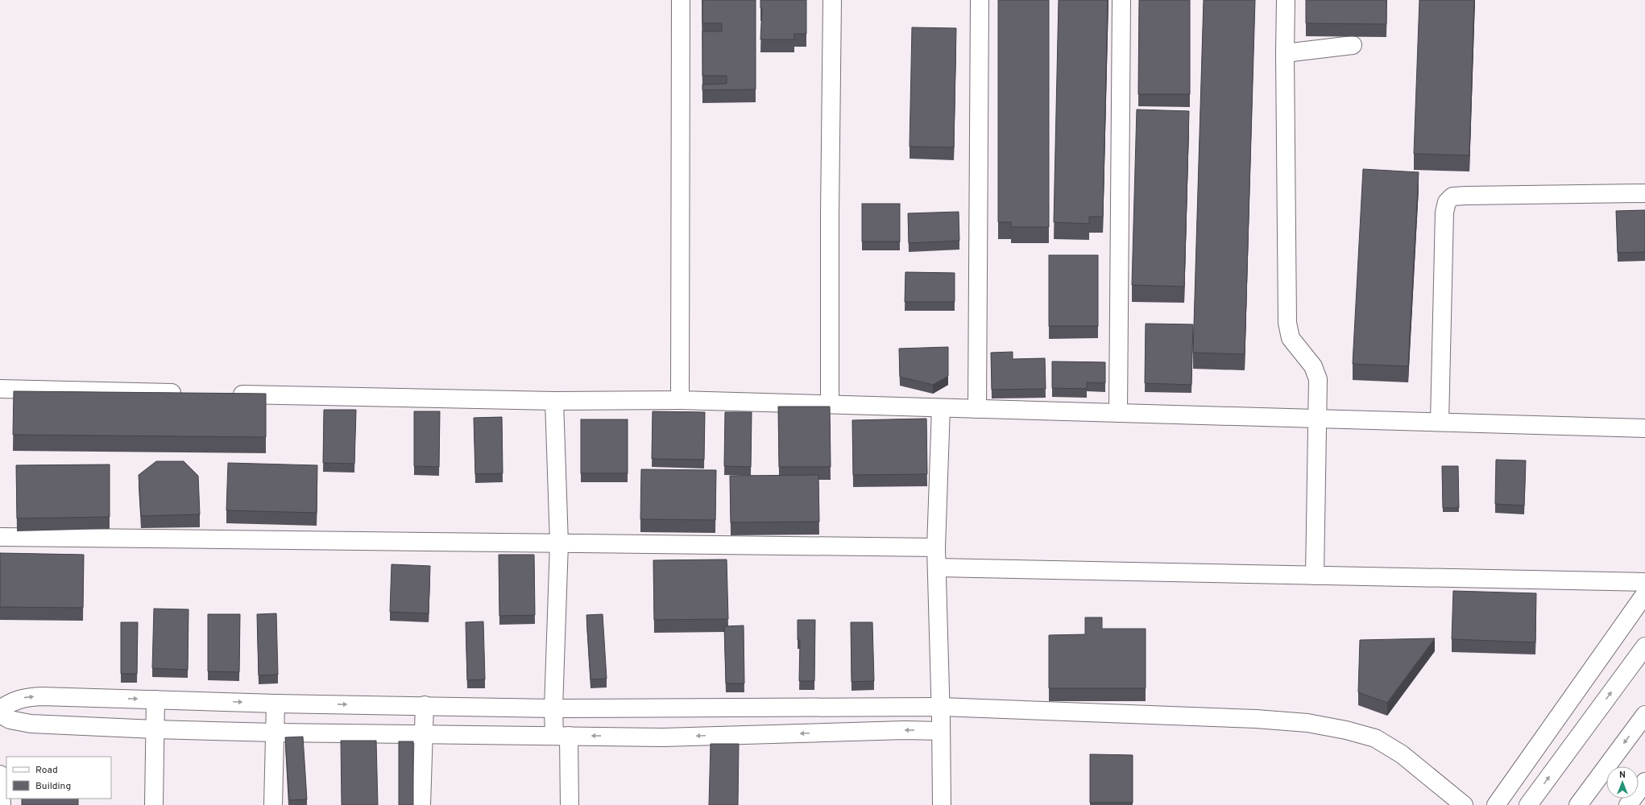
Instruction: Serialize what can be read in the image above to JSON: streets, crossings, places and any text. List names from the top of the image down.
{
  "legend": ["Road", "Building"],
  "north": "top"
}
